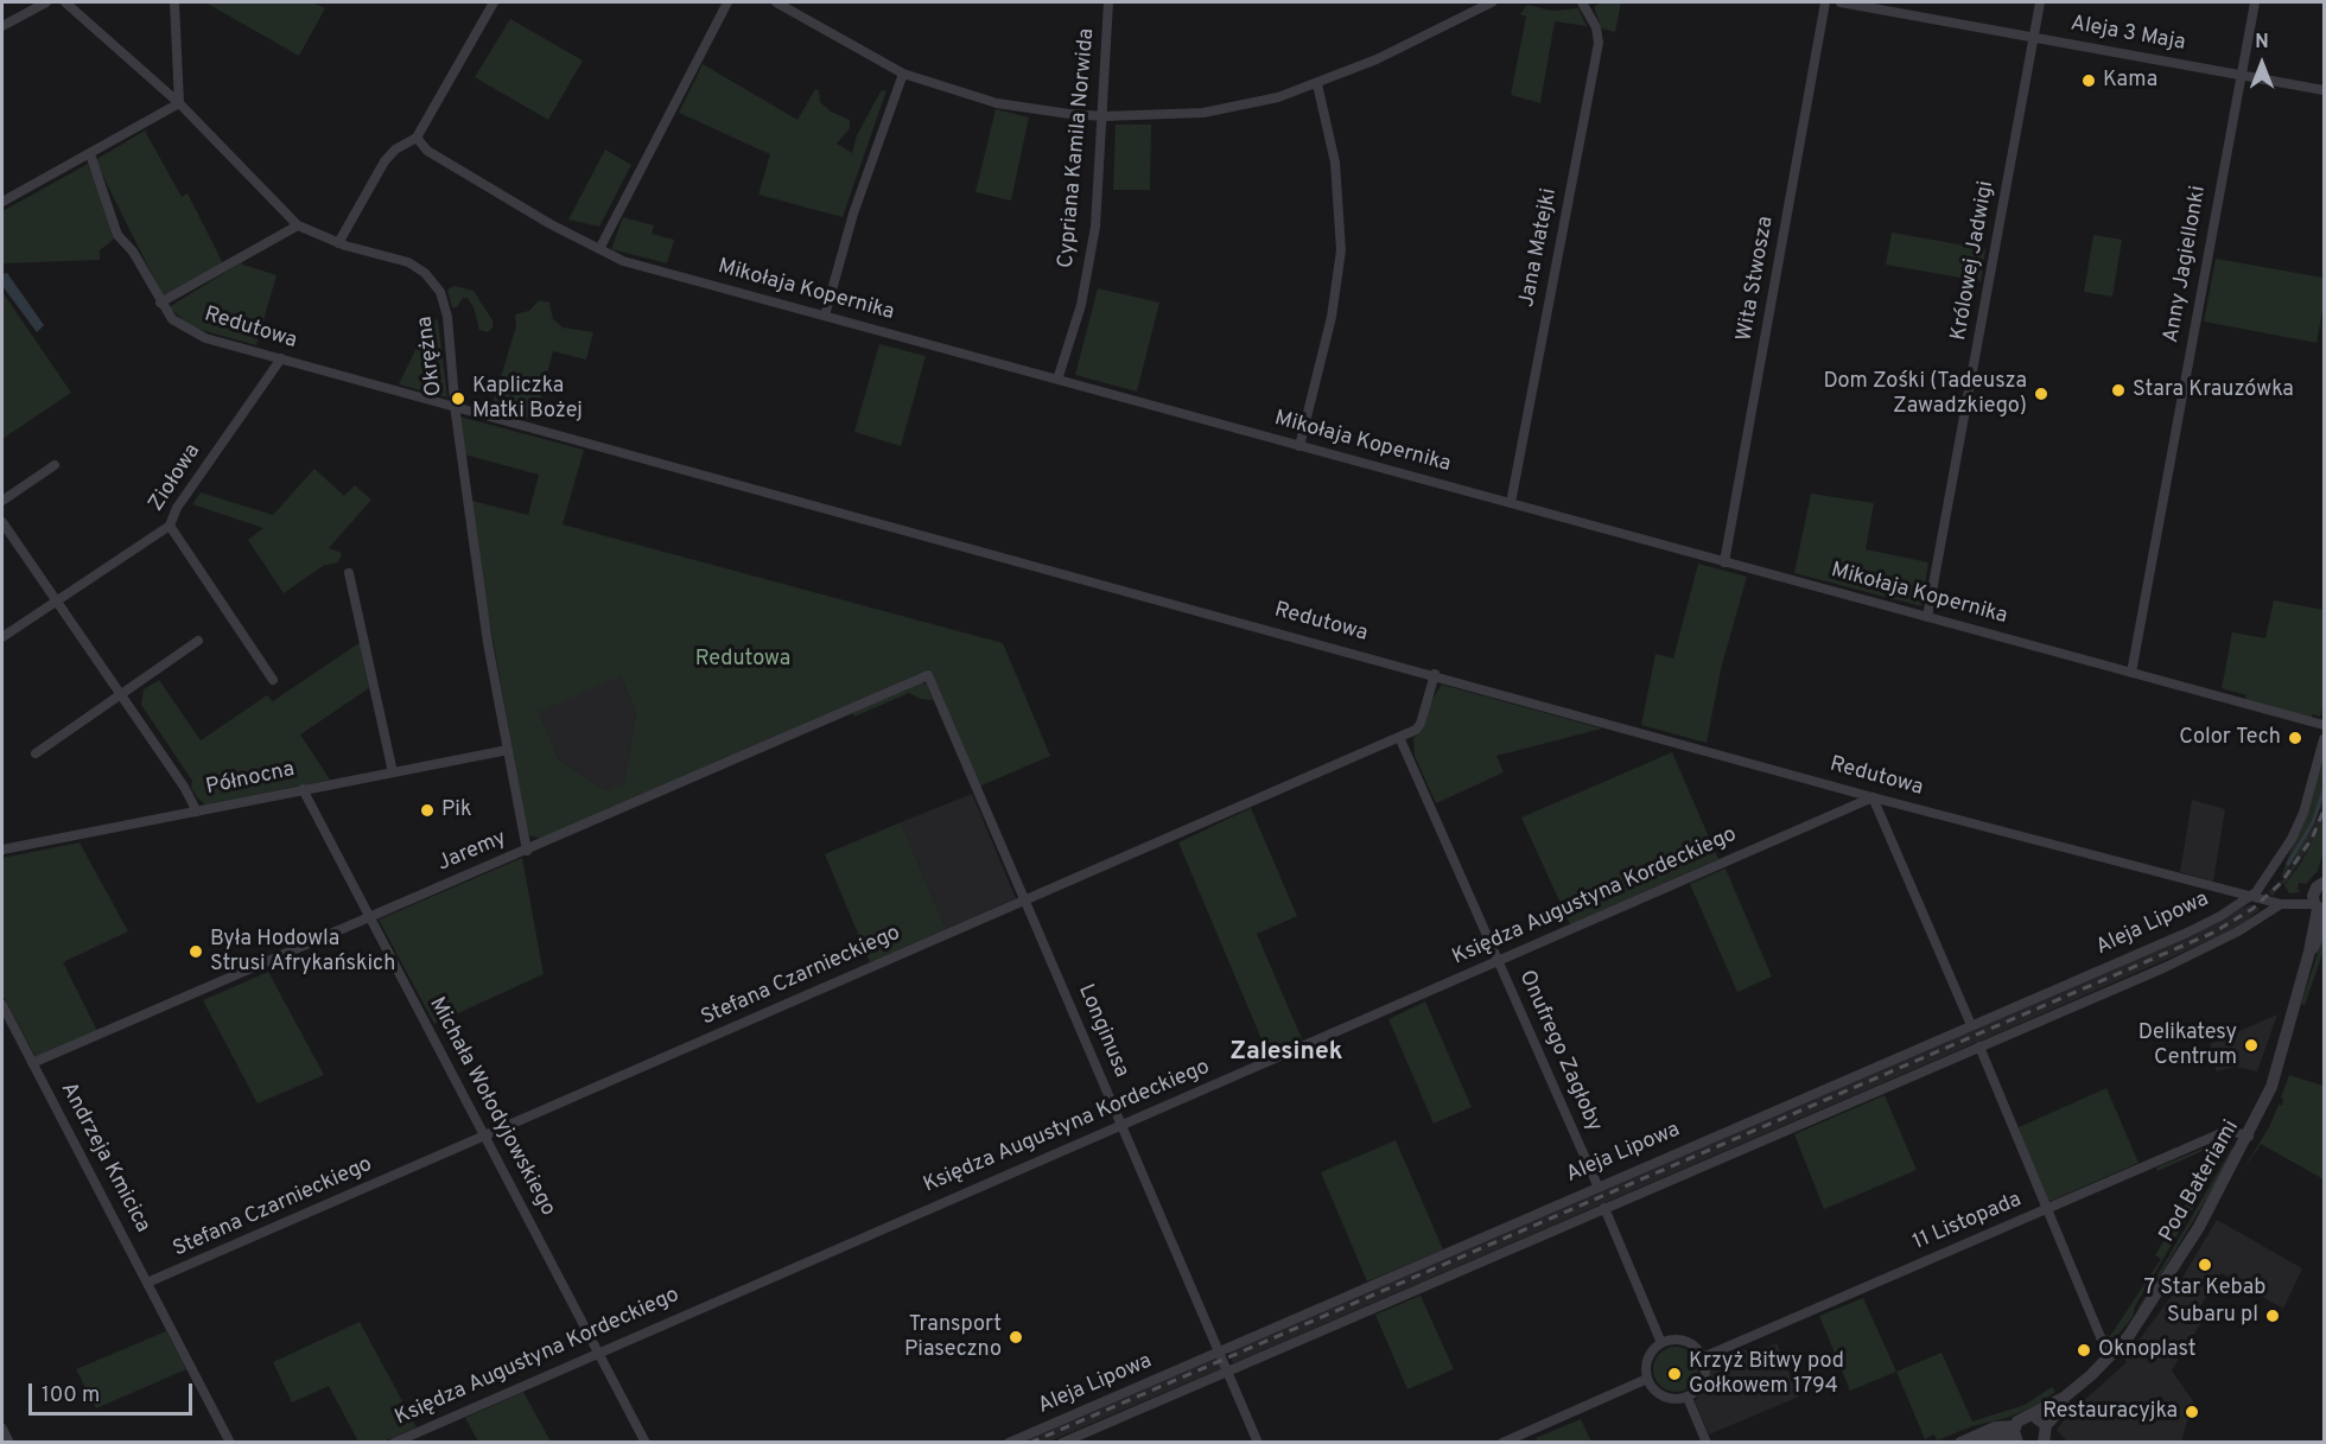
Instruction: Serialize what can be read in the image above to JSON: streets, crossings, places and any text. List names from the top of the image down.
{
  "streets": {
    "street": [
      "Aleja 3 Maja",
      "Cypriana Kamila Norwida",
      "Jana Matejki",
      "Królowej Jadwigi",
      "Anny Jagiellonki",
      "Wita Stwosza",
      "Mikołaja Kopernika",
      "Redutowa",
      "Okrężna",
      "Ziołowa",
      "Północna",
      "Jaremy",
      "Księdza Augustyna Kordeckiego",
      "Aleja Lipowa",
      "Stefana Czarnieckiego",
      "Longinusa",
      "Onufrego Zagłoby",
      "Michała Wołodyjowskiego",
      "Andrzeja Kmicica",
      "Pod Bateriami",
      "11 Listopada"
    ]
  },
  "crossings": [
    ["Aleja 3 Maja", "Królowej Jadwigi"],
    ["Aleja 3 Maja", "Anny Jagiellonki"],
    ["Cypriana Kamila Norwida", "Mikołaja Kopernika"],
    ["Jana Matejki", "Mikołaja Kopernika"],
    ["Królowej Jadwigi", "Mikołaja Kopernika"],
    ["Anny Jagiellonki", "Mikołaja Kopernika"],
    ["Wita Stwosza", "Mikołaja Kopernika"],
    ["Redutowa", "Okrężna"],
    ["Redutowa", "Ziołowa"],
    ["Redutowa", "Księdza Augustyna Kordeckiego"],
    ["Redutowa", "Aleja Lipowa"],
    ["Redutowa", "Stefana Czarnieckiego"],
    ["Redutowa", "Pod Bateriami"],
    ["Okrężna", "Północna"],
    ["Okrężna", "Jaremy"],
    ["Północna", "Michała Wołodyjowskiego"],
    ["Jaremy", "Longinusa"],
    ["Jaremy", "Michała Wołodyjowskiego"],
    ["Jaremy", "Andrzeja Kmicica"],
    ["Księdza Augustyna Kordeckiego", "Longinusa"],
    ["Księdza Augustyna Kordeckiego", "Onufrego Zagłoby"],
    ["Księdza Augustyna Kordeckiego", "Michała Wołodyjowskiego"],
    ["Aleja Lipowa", "Longinusa"],
    ["Aleja Lipowa", "Onufrego Zagłoby"],
    ["Stefana Czarnieckiego", "Longinusa"],
    ["Stefana Czarnieckiego", "Onufrego Zagłoby"],
    ["Stefana Czarnieckiego", "Michała Wołodyjowskiego"],
    ["Stefana Czarnieckiego", "Andrzeja Kmicica"],
    ["Pod Bateriami", "11 Listopada"]
  ],
  "districts": ["Zalesinek"],
  "parks": ["Redutowa"],
  "places": [
    "Kama",
    "Stara Krauzówka",
    "Dom Zośki (Tadeusza Zawadzkiego)",
    "Kapliczka Matki Bożej",
    "Color Tech",
    "Pik",
    "Była Hodowla Strusi Afrykańskich",
    "Delikatesy Centrum",
    "7 Star Kebab",
    "Subaru pl",
    "Transport Piaseczno",
    "Oknoplast",
    "Krzyż Bitwy pod Gołkowem 1794",
    "Restauracyjka"
  ],
  "scale_bar": "100 m",
  "north": "top"
}
